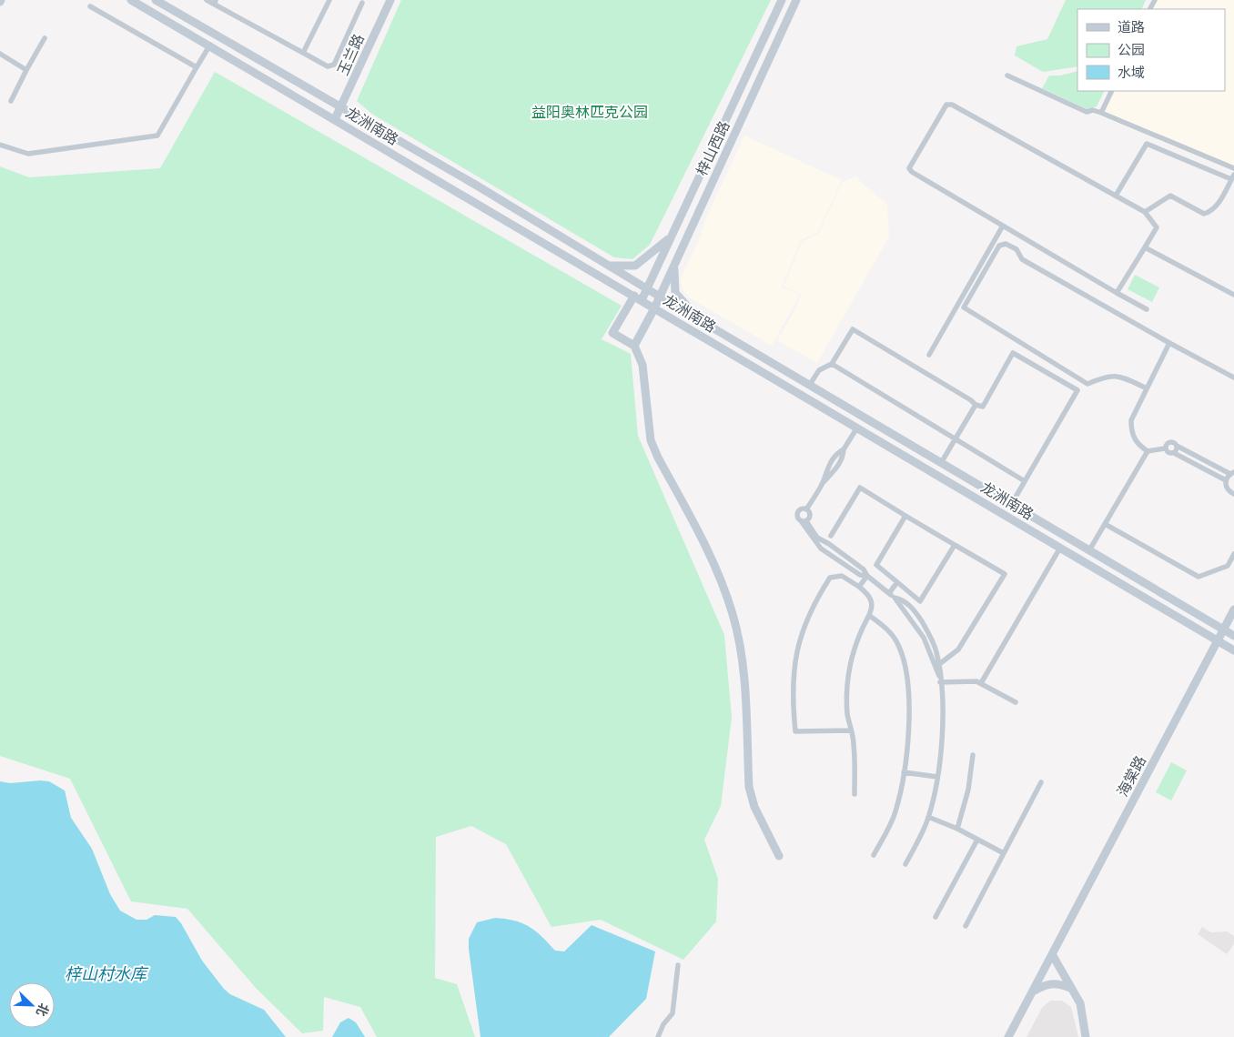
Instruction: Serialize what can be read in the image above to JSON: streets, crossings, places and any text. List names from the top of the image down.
{
  "streets": {
    "main road": [
      "玉兰路",
      "龙洲南路",
      "梓山西路",
      "海棠路"
    ]
  },
  "crossings": [
    ["玉兰路", "龙洲南路"],
    ["龙洲南路", "梓山西路"],
    ["龙洲南路", "海棠路"]
  ],
  "water": ["梓山村水库"],
  "parks": ["益阳奥林匹克公园"],
  "legend": ["道路", "公园", "水域"],
  "north": "bottom right"
}
